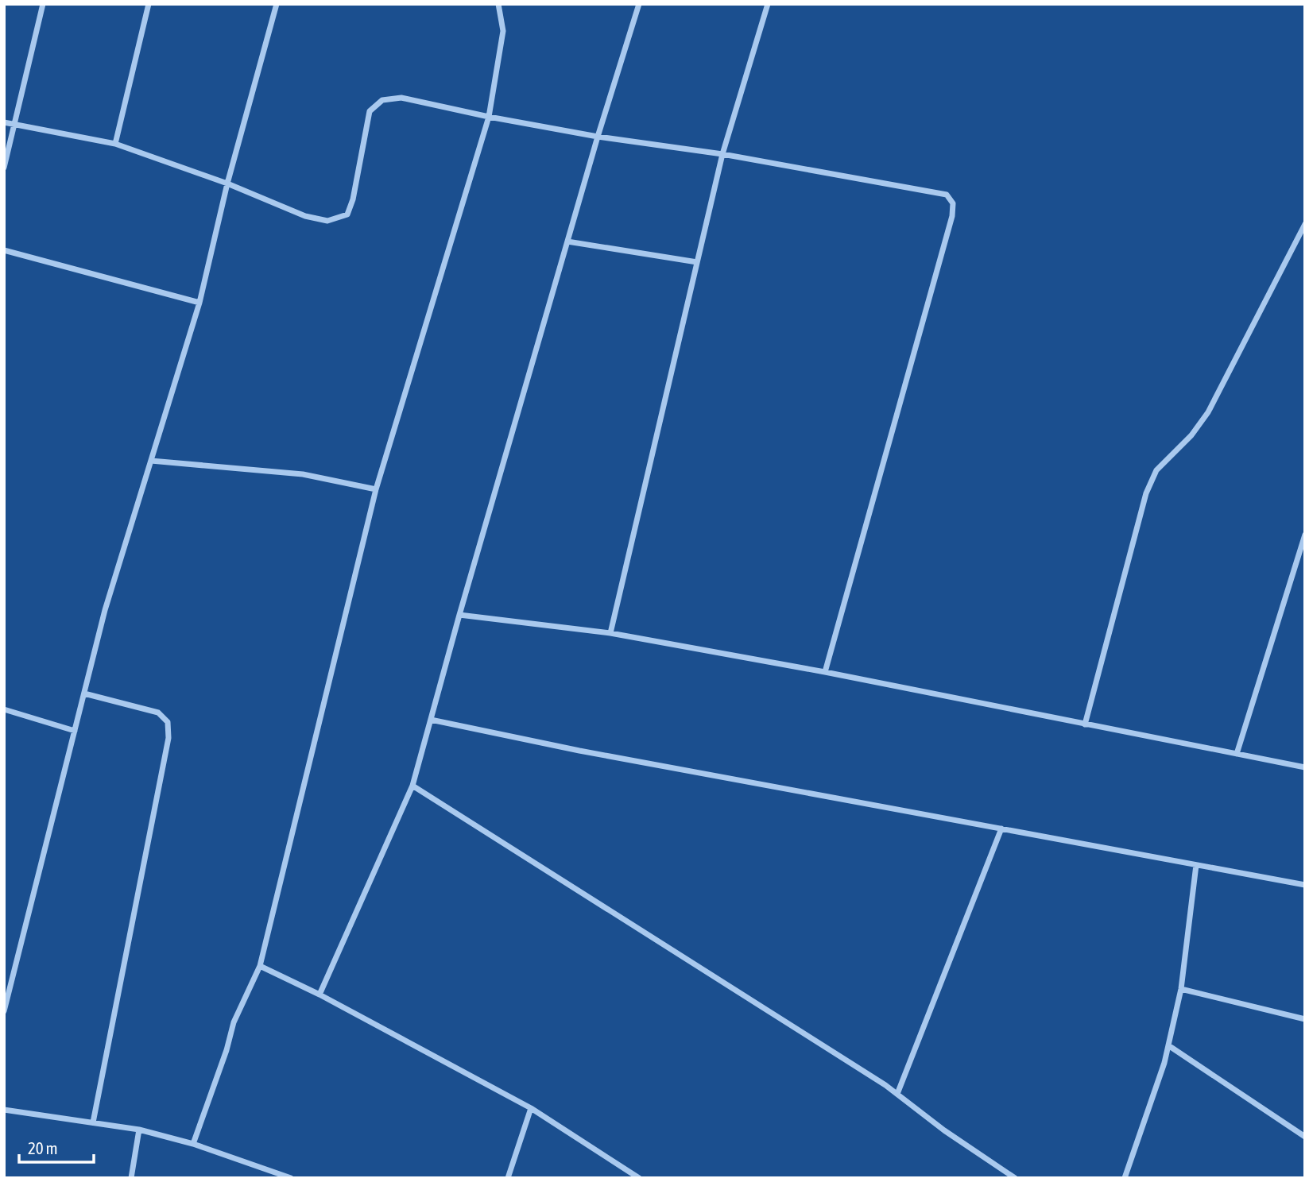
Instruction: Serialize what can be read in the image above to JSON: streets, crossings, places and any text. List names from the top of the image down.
{
  "scale_bar": "20 m"
}
